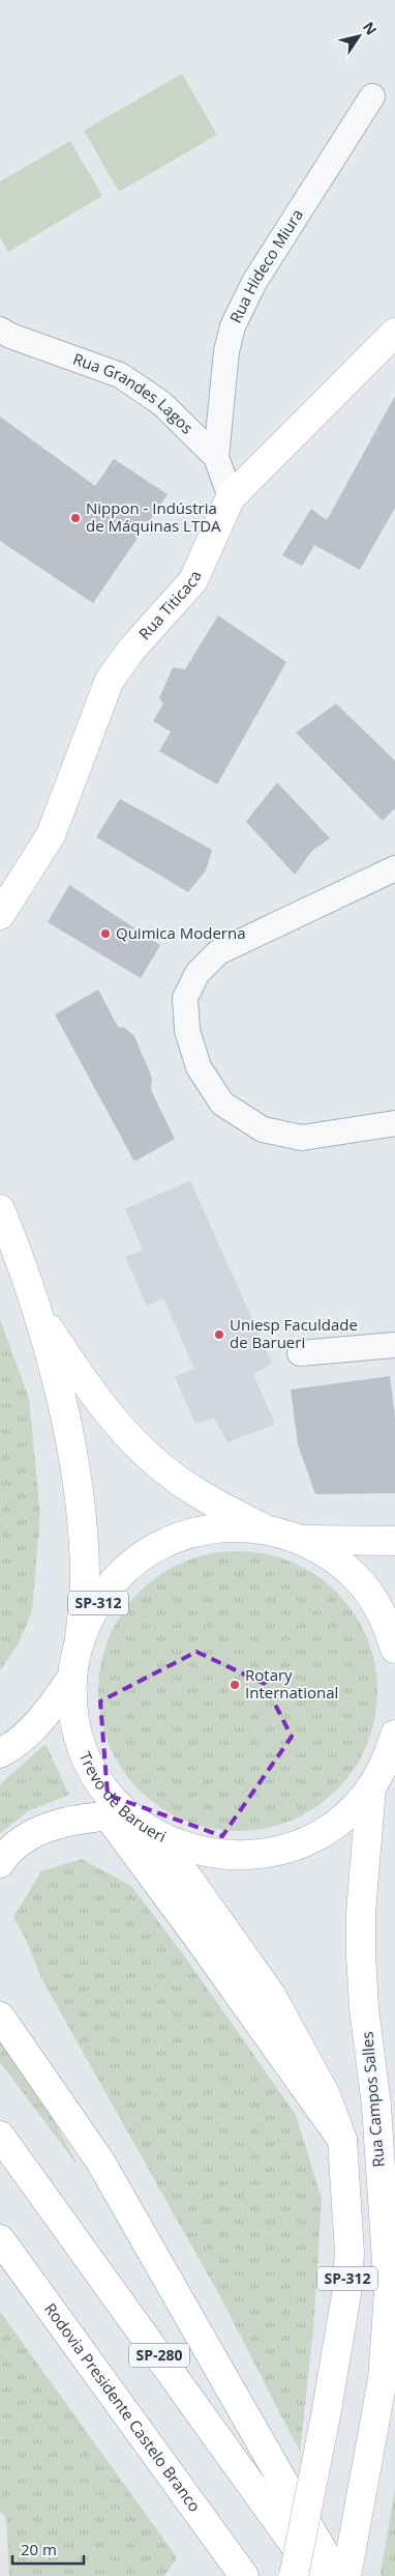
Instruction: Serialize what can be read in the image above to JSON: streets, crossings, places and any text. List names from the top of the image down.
{
  "streets": {
    "main road": [
      "Rua Titicaca",
      "SP-312",
      "Trevo de Barueri",
      "Rua Campos Salles",
      "SP-280",
      "Rodovia Presidente Castelo Branco"
    ],
    "street": ["Rua Hideco Miura", "Rua Grandes Lagos"]
  },
  "crossings": [
    ["Rua Hideco Miura", "Rua Grandes Lagos"],
    ["Rua Grandes Lagos", "Rua Titicaca"],
    ["SP-312", "Trevo de Barueri"],
    ["Trevo de Barueri", "Rua Campos Salles"]
  ],
  "places": [
    "Nippon - Indústria de Máquinas LTDA",
    "Quimica Moderna",
    "Uniesp Faculdade de Barueri",
    "Rotary International"
  ],
  "scale_bar": "20 m",
  "north": "top right"
}
